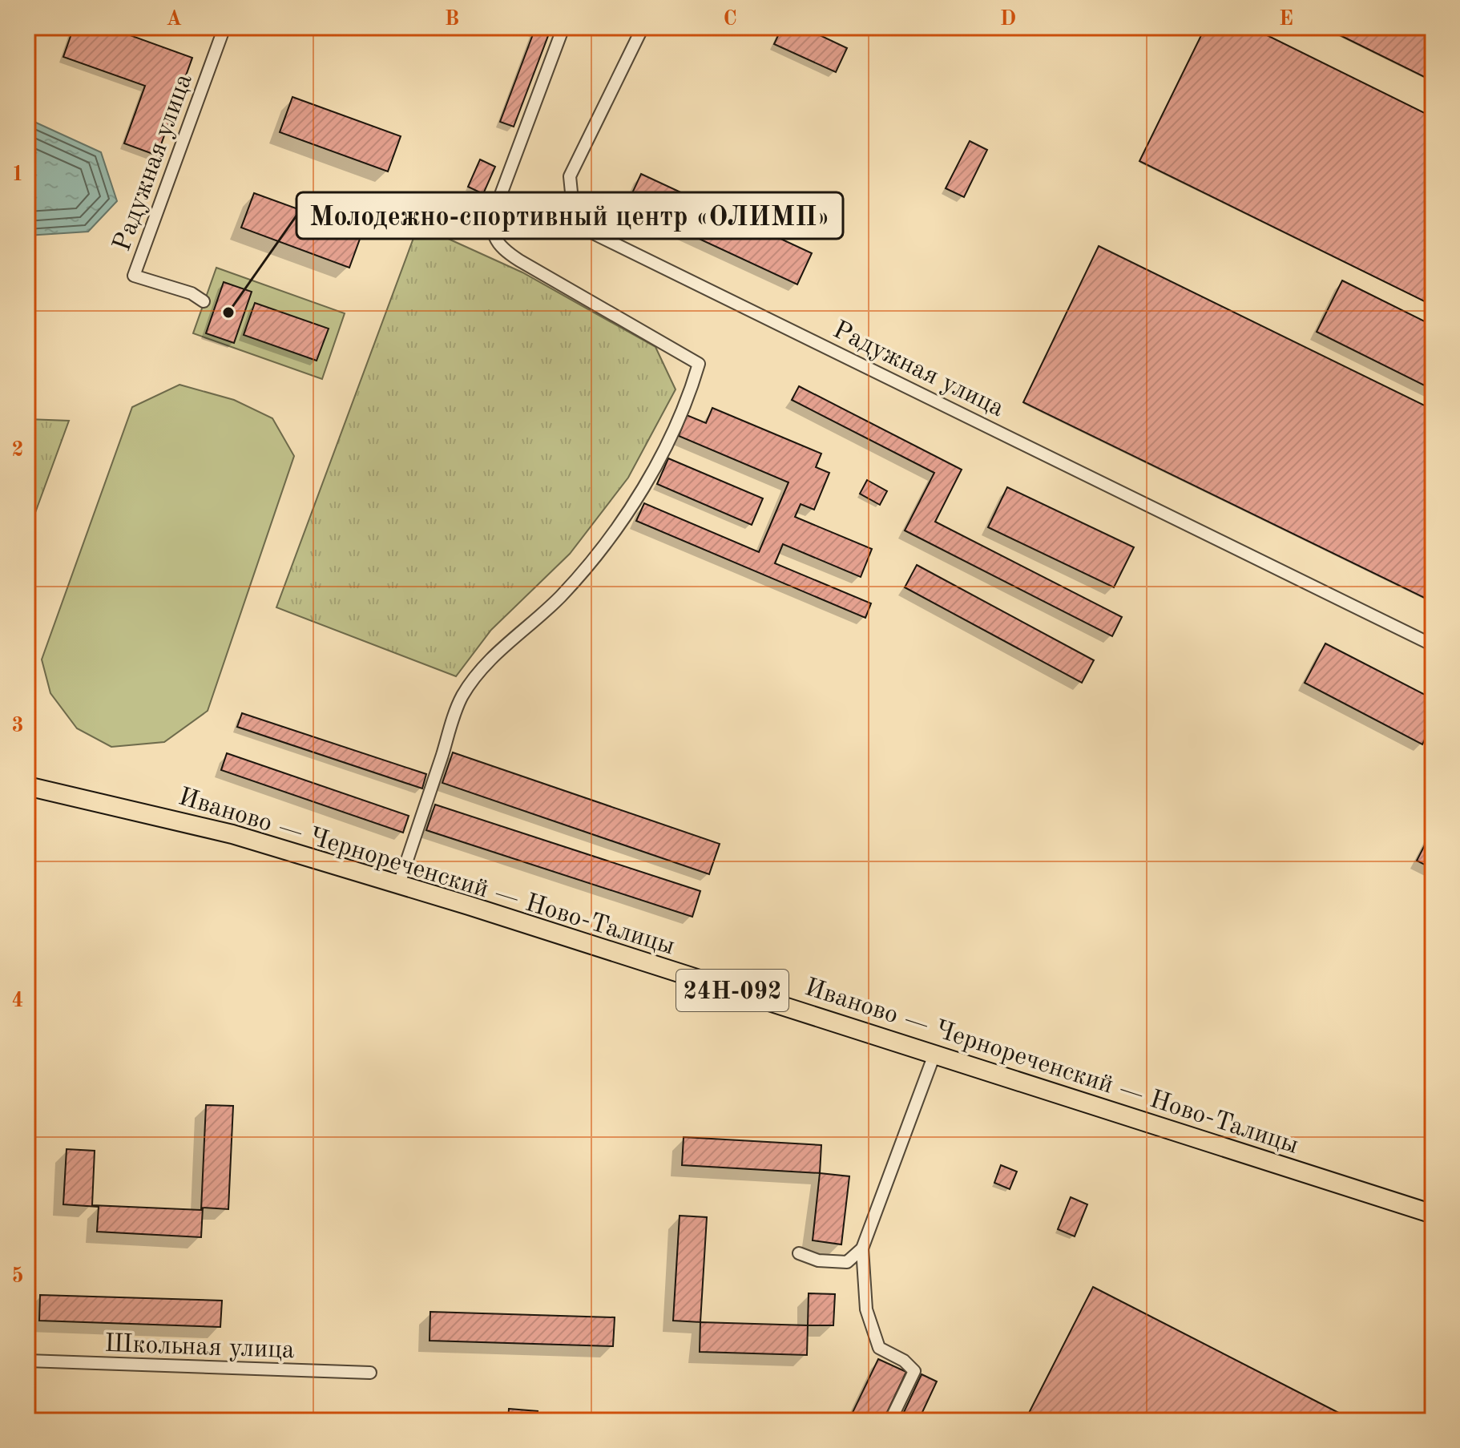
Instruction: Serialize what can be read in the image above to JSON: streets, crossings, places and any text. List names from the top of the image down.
{
  "streets": {
    "main road": ["Иваново — Чернореченский — Ново-Талицы", "24Н-092"],
    "street": ["Радужная улица", "Школьная улица"]
  },
  "places": ["Молодежно-спортивный центр «ОЛИМП»"],
  "grid": {
    "columns": [
      "A",
      "B",
      "C",
      "D",
      "E"
    ],
    "rows": [
      "1",
      "2",
      "3",
      "4",
      "5"
    ]
  }
}
